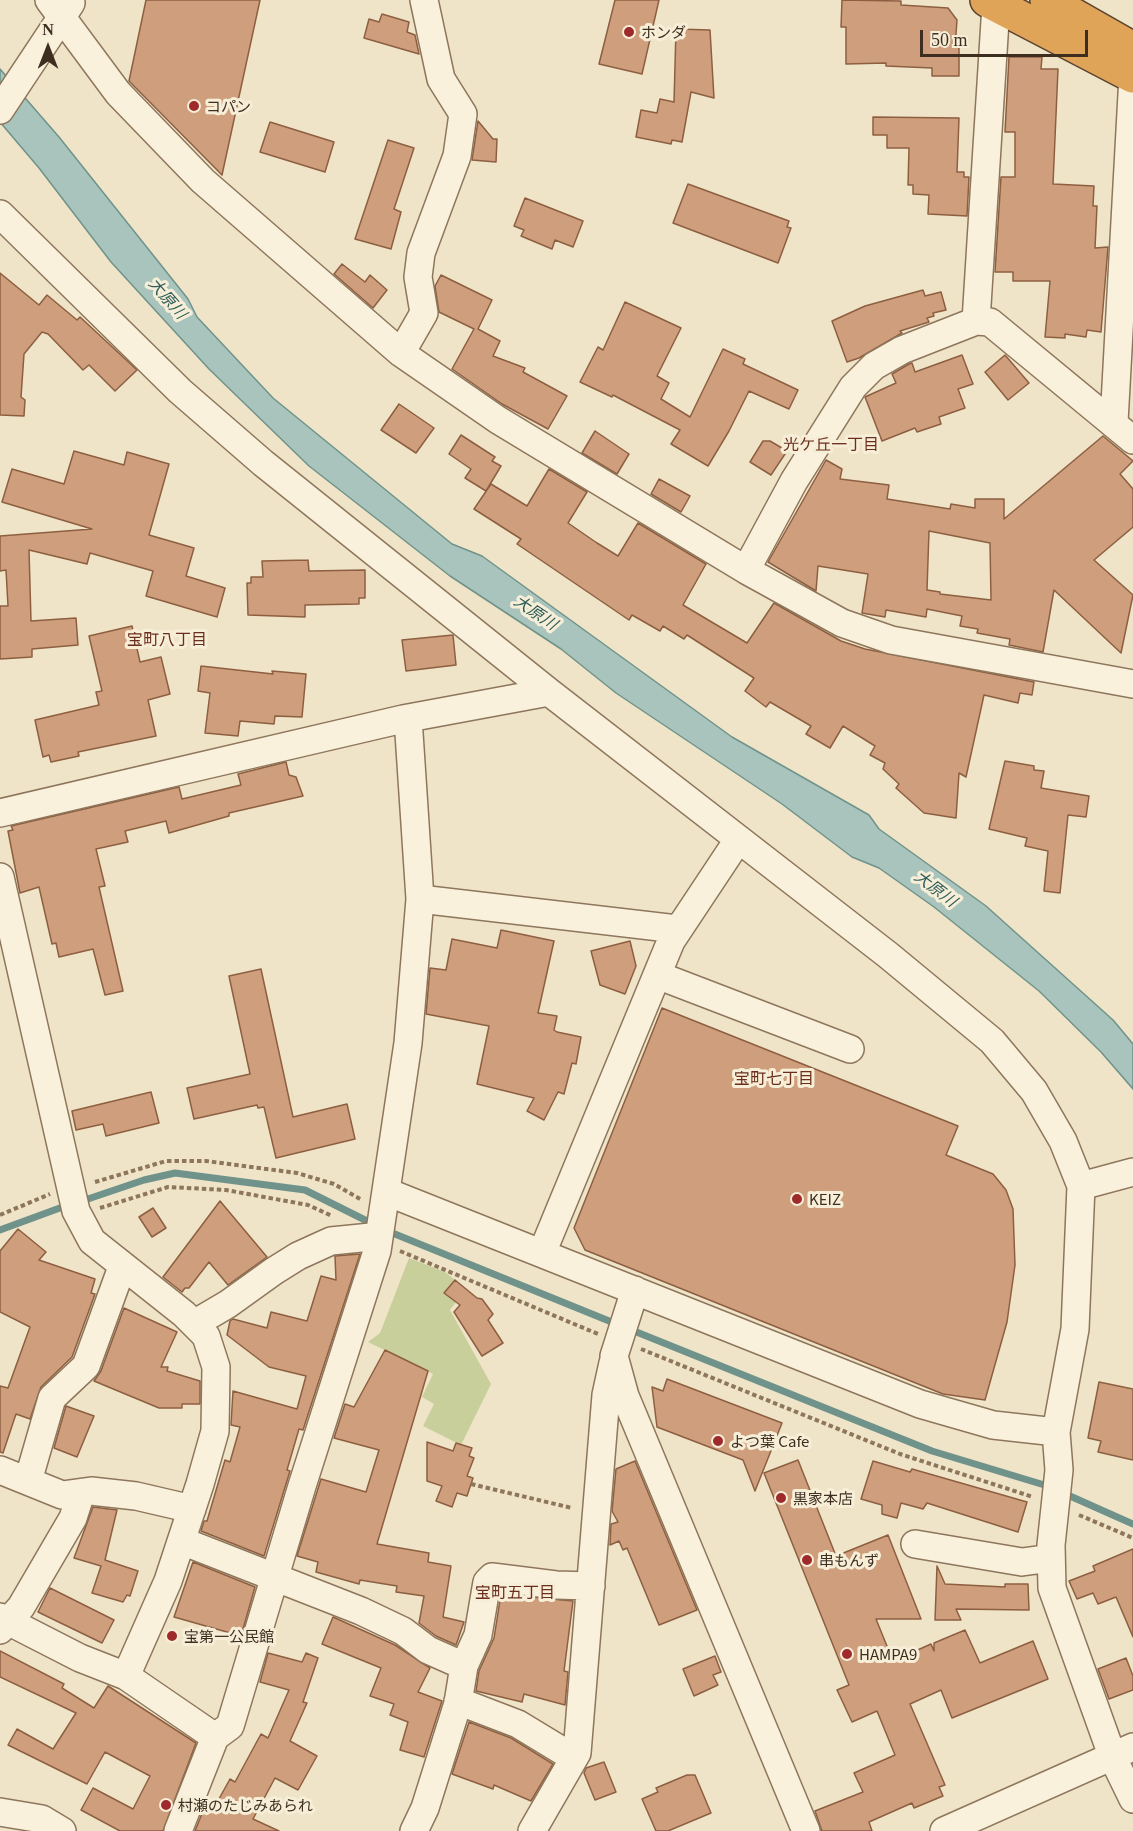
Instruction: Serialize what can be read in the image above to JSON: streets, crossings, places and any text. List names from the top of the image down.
{
  "districts": [
    "光ケ丘一丁目",
    "宝町八丁目",
    "宝町七丁目",
    "宝町五丁目"
  ],
  "water": ["大原川"],
  "places": [
    "ホンダ",
    "コパン",
    "KEIZ",
    "よつ葉 Cafe",
    "黒家本店",
    "串もんず",
    "宝第一公民館",
    "HAMPA9",
    "村瀬のたじみあられ"
  ],
  "scale_bar": "50 m",
  "north": "top"
}
